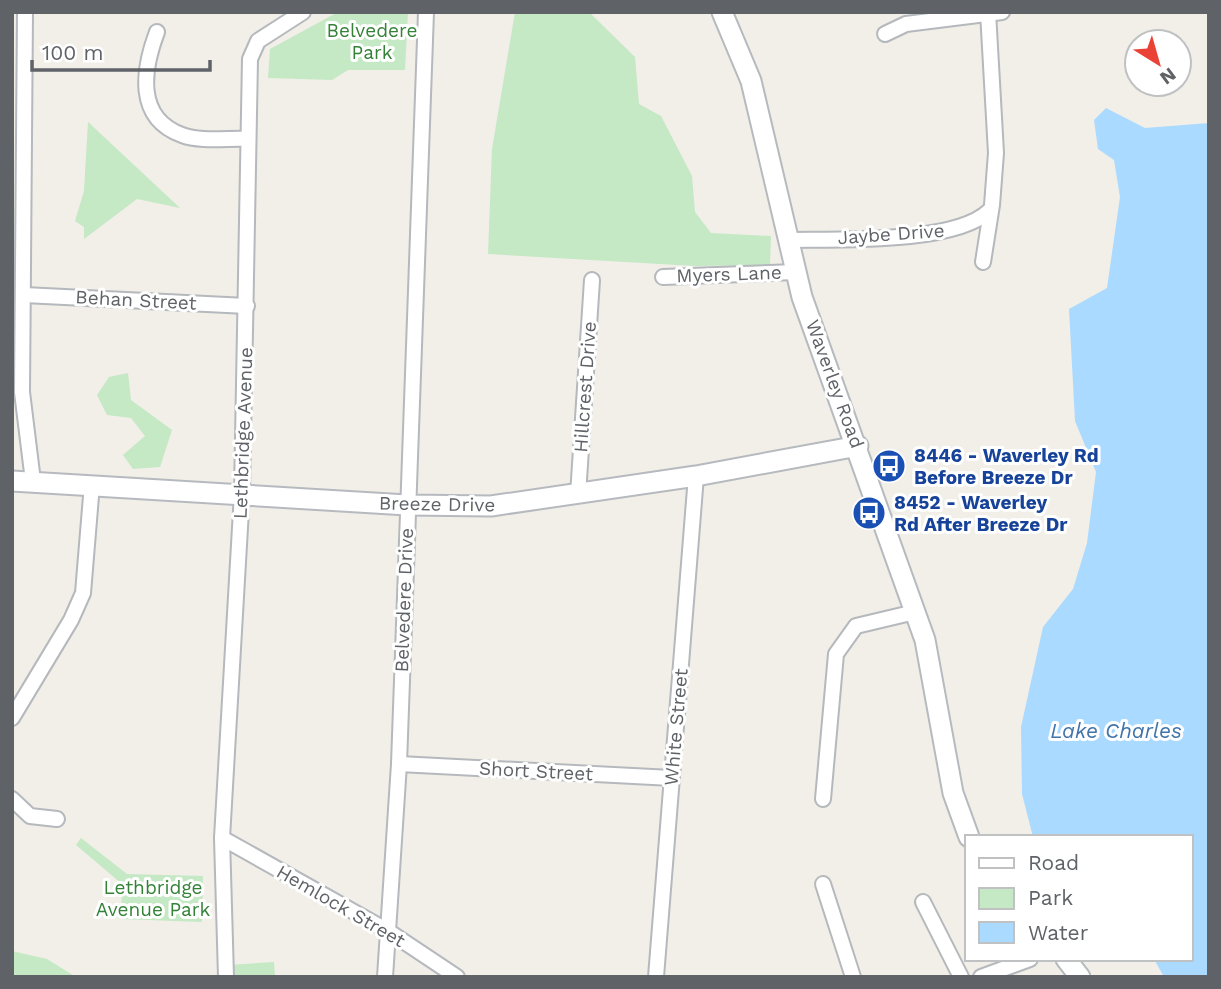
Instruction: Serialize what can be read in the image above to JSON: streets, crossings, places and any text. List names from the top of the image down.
{
  "streets": {
    "main road": ["Waverley Road", "Breeze Drive"],
    "street": [
      "Jaybe Drive",
      "Myers Lane",
      "Behan Street",
      "Hillcrest Drive",
      "Lethbridge Avenue",
      "Belvedere Drive",
      "White Street",
      "Short Street",
      "Hemlock Street"
    ]
  },
  "crossings": [
    ["Jaybe Drive", "Waverley Road"],
    ["Myers Lane", "Waverley Road"],
    ["Behan Street", "Lethbridge Avenue"],
    ["Waverley Road", "Breeze Drive"],
    ["Hillcrest Drive", "Breeze Drive"],
    ["Lethbridge Avenue", "Breeze Drive"],
    ["Lethbridge Avenue", "Hemlock Street"],
    ["Breeze Drive", "Belvedere Drive"],
    ["Breeze Drive", "White Street"],
    ["Belvedere Drive", "Short Street"],
    ["Belvedere Drive", "Hemlock Street"],
    ["White Street", "Short Street"]
  ],
  "water": ["Lake Charles"],
  "parks": ["Belvedere Park", "Lethbridge Avenue Park"],
  "places": {
    "bus stop": ["8446 - Waverley Rd Before Breeze Dr", "8452 - Waverley Rd After Breeze Dr"]
  },
  "legend": ["Road", "Park", "Water"],
  "scale_bar": "100 m",
  "north": "bottom right"
}
